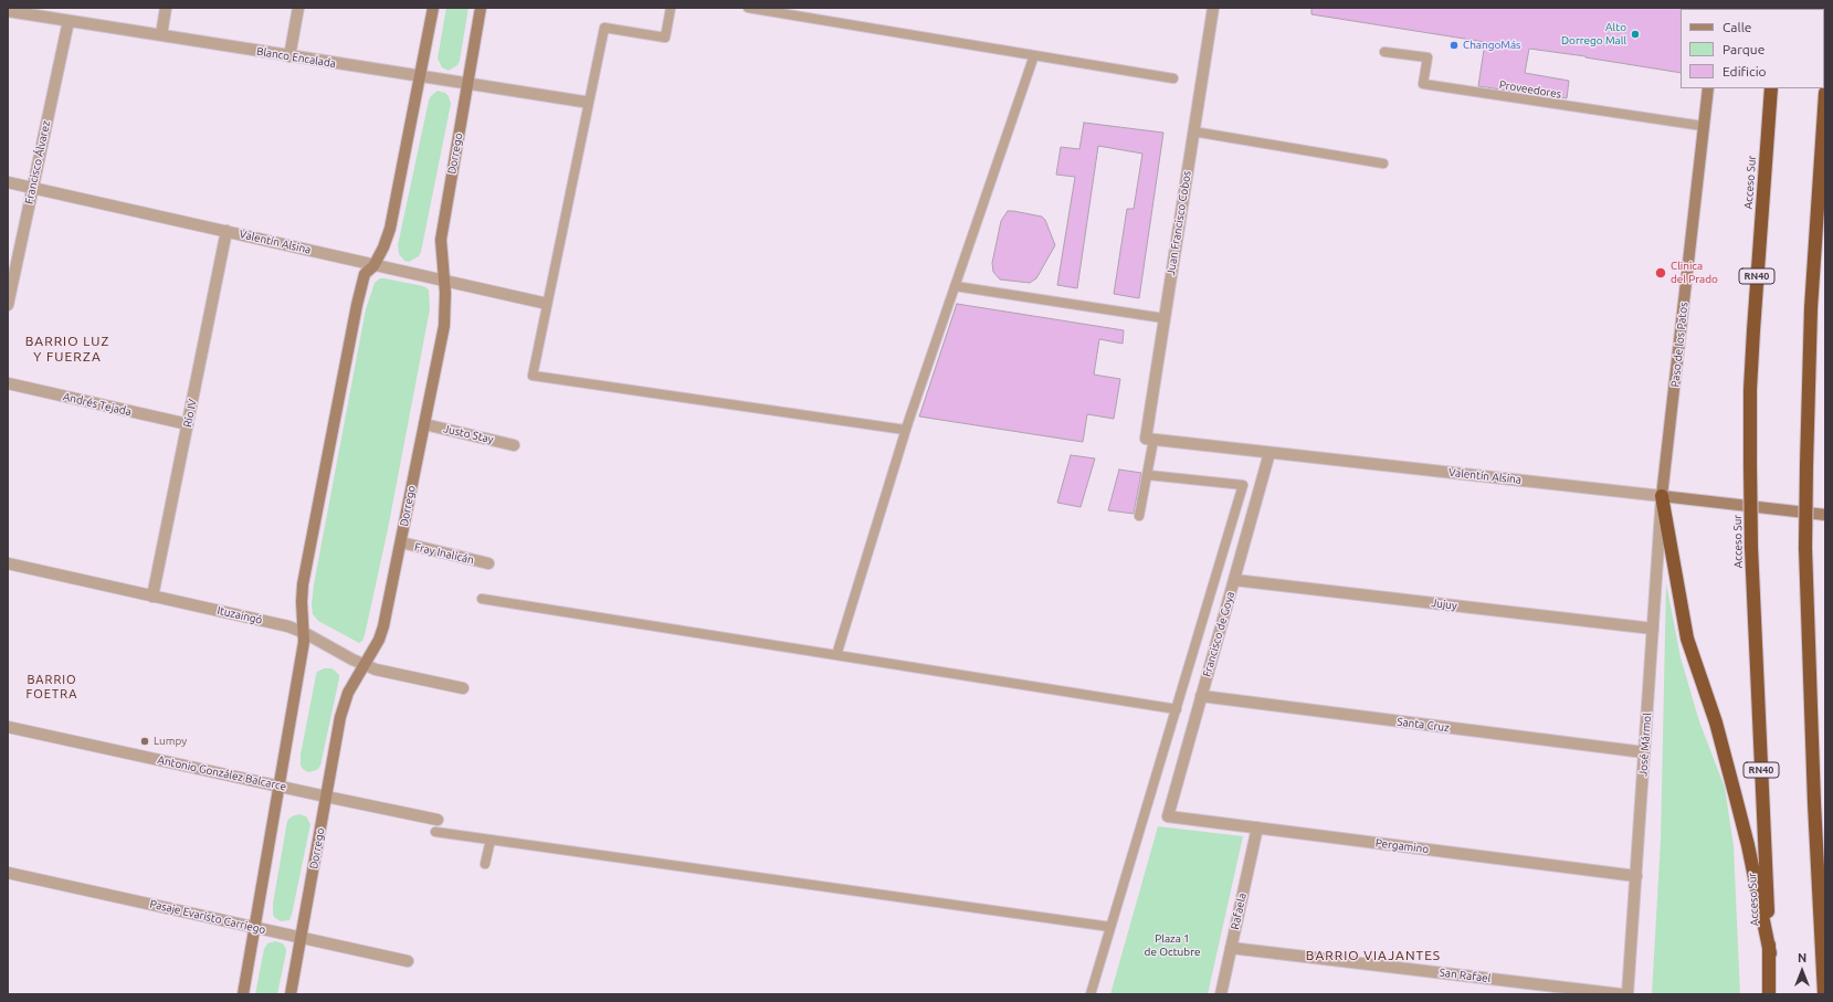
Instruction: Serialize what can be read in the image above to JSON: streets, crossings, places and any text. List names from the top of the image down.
{
  "streets": {
    "highway": ["Acceso Sur", "RN40"],
    "main road": ["Dorrego", "Valentín Alsina", "Paso de los Patos"],
    "street": [
      "Blanco Encalada",
      "Francisco Álvarez",
      "Juan Francisco Cobos",
      "Andrés Tejada",
      "Río IV",
      "Justo Stay",
      "Fray Inalicán",
      "Jujuy",
      "Ituzaingó",
      "Francisco de Goya",
      "Santa Cruz",
      "José Mármol",
      "Antonio González Balcarce",
      "Pergamino",
      "Rafaela",
      "Pasaje Evaristo Carriego",
      "San Rafael"
    ],
    "lane": ["Proveedores"]
  },
  "crossings": [
    ["Blanco Encalada", "Dorrego"],
    ["Blanco Encalada", "Francisco Álvarez"],
    ["Proveedores", "Paso de los Patos"],
    ["Dorrego", "Valentín Alsina"],
    ["Dorrego", "Justo Stay"],
    ["Dorrego", "Fray Inalicán"],
    ["Dorrego", "Ituzaingó"],
    ["Dorrego", "Antonio González Balcarce"],
    ["Dorrego", "Pasaje Evaristo Carriego"],
    ["Francisco Álvarez", "Valentín Alsina"],
    ["Juan Francisco Cobos", "Valentín Alsina"],
    ["Valentín Alsina", "Paso de los Patos"],
    ["Valentín Alsina", "Río IV"],
    ["Valentín Alsina", "Francisco de Goya"],
    ["Valentín Alsina", "José Mármol"],
    ["Paso de los Patos", "José Mármol"],
    ["Andrés Tejada", "Río IV"],
    ["Río IV", "Ituzaingó"],
    ["Jujuy", "Francisco de Goya"],
    ["Jujuy", "José Mármol"],
    ["Francisco de Goya", "Santa Cruz"],
    ["Francisco de Goya", "Pergamino"],
    ["Santa Cruz", "José Mármol"],
    ["José Mármol", "Pergamino"],
    ["Pergamino", "Rafaela"],
    ["Rafaela", "San Rafael"]
  ],
  "districts": ["BARRIO LUZ Y FUERZA", "BARRIO FOETRA", "BARRIO VIAJANTES"],
  "parks": ["Plaza 1 de Octubre"],
  "places": [
    "Alto Dorrego Mall",
    "ChangoMás",
    "Clinica del Prado",
    "Lumpy"
  ],
  "legend": ["Calle", "Parque", "Edificio"],
  "north": "top"
}
